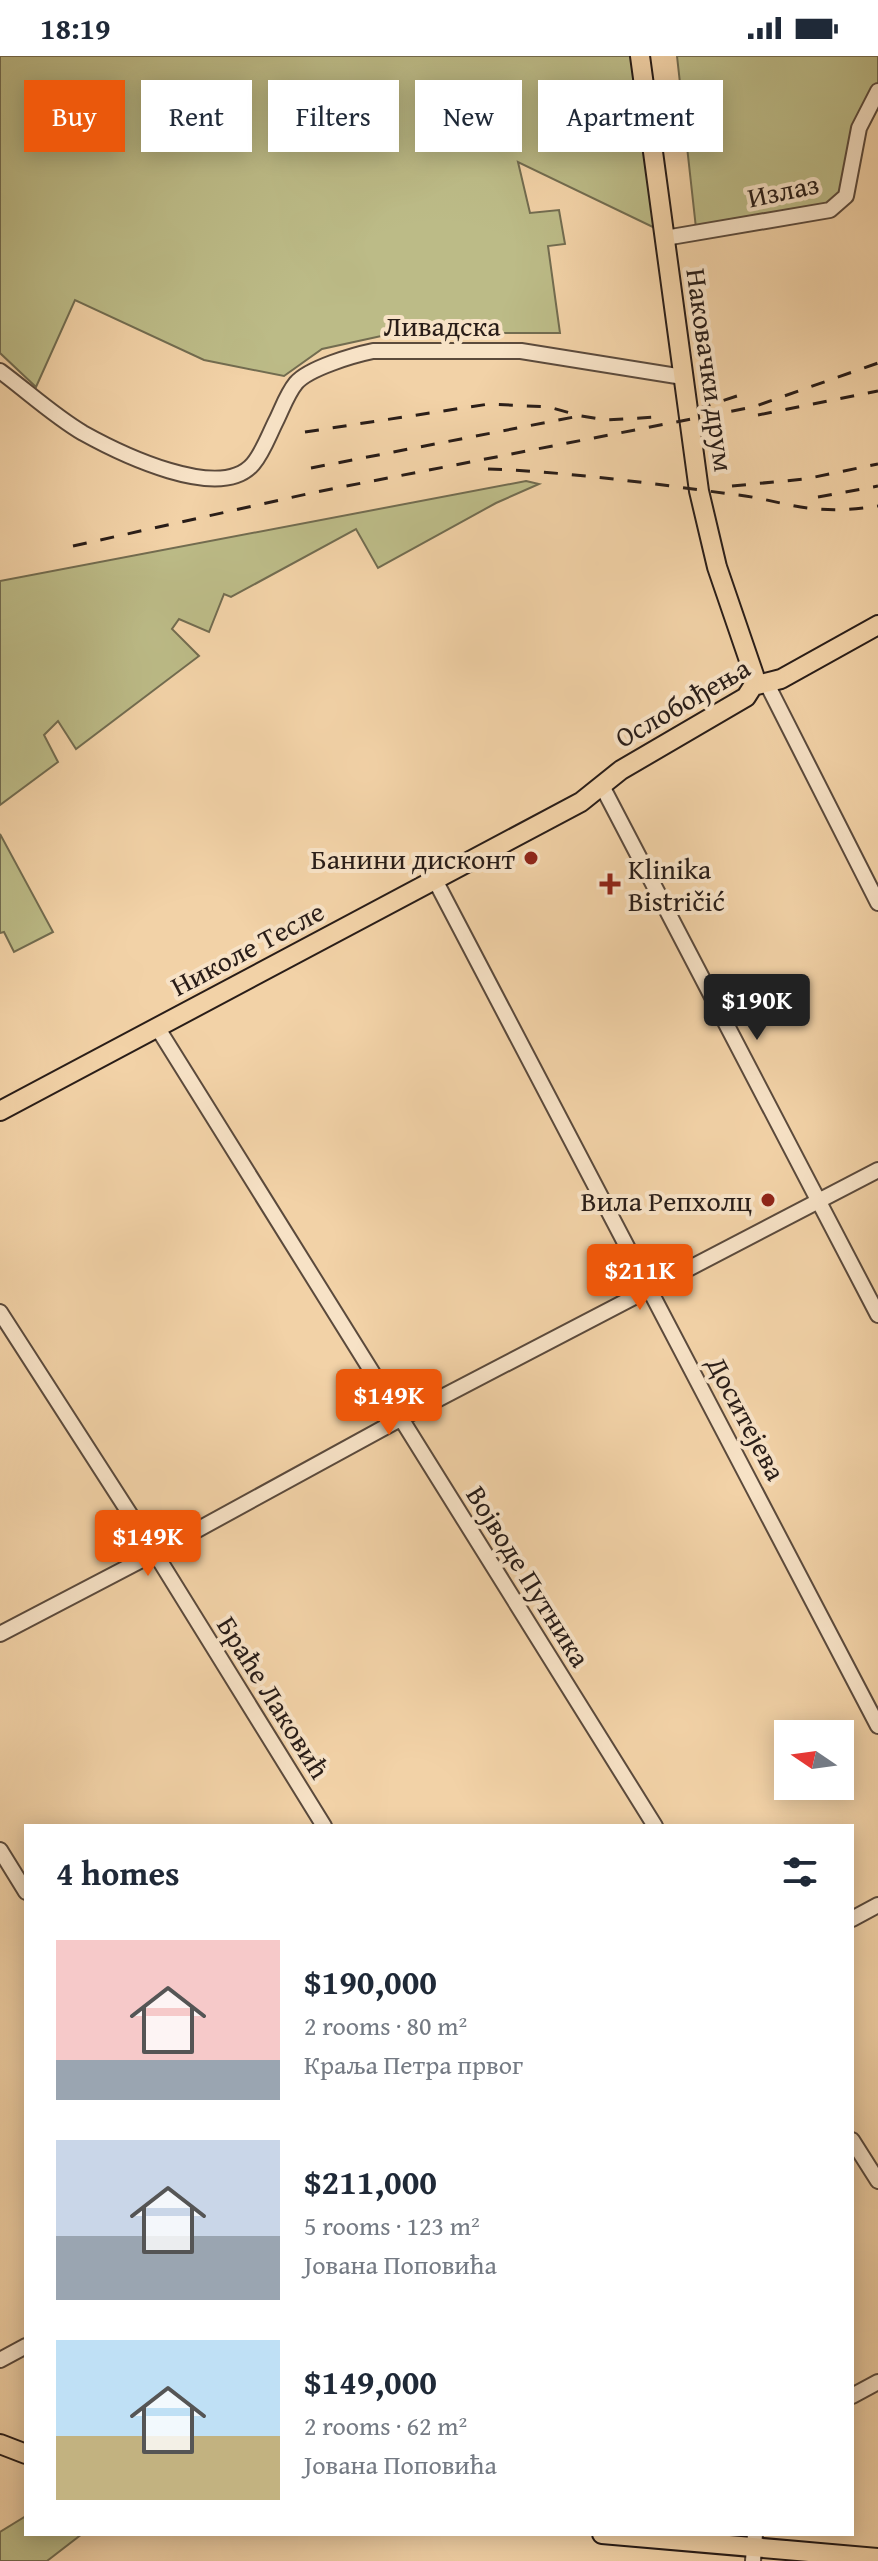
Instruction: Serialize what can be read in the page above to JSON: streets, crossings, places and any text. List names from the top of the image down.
{
  "streets": {
    "main road": ["Наковачки друм", "Ослобођења", "Николе Тесле"],
    "street": [
      "Излаз",
      "Ливадска",
      "Доситејева",
      "Војводе Путника",
      "Браће Лаковић"
    ]
  },
  "crossings": [
    ["Излаз", "Наковачки друм"],
    ["Ливадска", "Наковачки друм"],
    ["Наковачки друм", "Ослобођења"],
    ["Ослобођења", "Николе Тесле"],
    ["Николе Тесле", "Доситејева"],
    ["Николе Тесле", "Војводе Путника"]
  ],
  "places": {
    "other": ["Банини дисконт", "Вила Репхолц"],
    "health": ["Klinika Bistričić"]
  },
  "north": "left",
  "page": {
    "status": "18:19",
    "chip": [
      "Buy",
      "Rent",
      "Filters",
      "New",
      "Apartment"
    ],
    "price": [
      "$190K",
      "$211K",
      "$149K",
      "$149K"
    ],
    "heading": "4 homes",
    "list": [
      {
        "name": "$190,000",
        "note": "2 rooms · 80 m² · Краља Петра првог"
      },
      {
        "name": "$211,000",
        "note": "5 rooms · 123 m² · Јована Поповића"
      },
      {
        "name": "$149,000",
        "note": "2 rooms · 62 m² · Јована Поповића"
      }
    ]
  }
}
